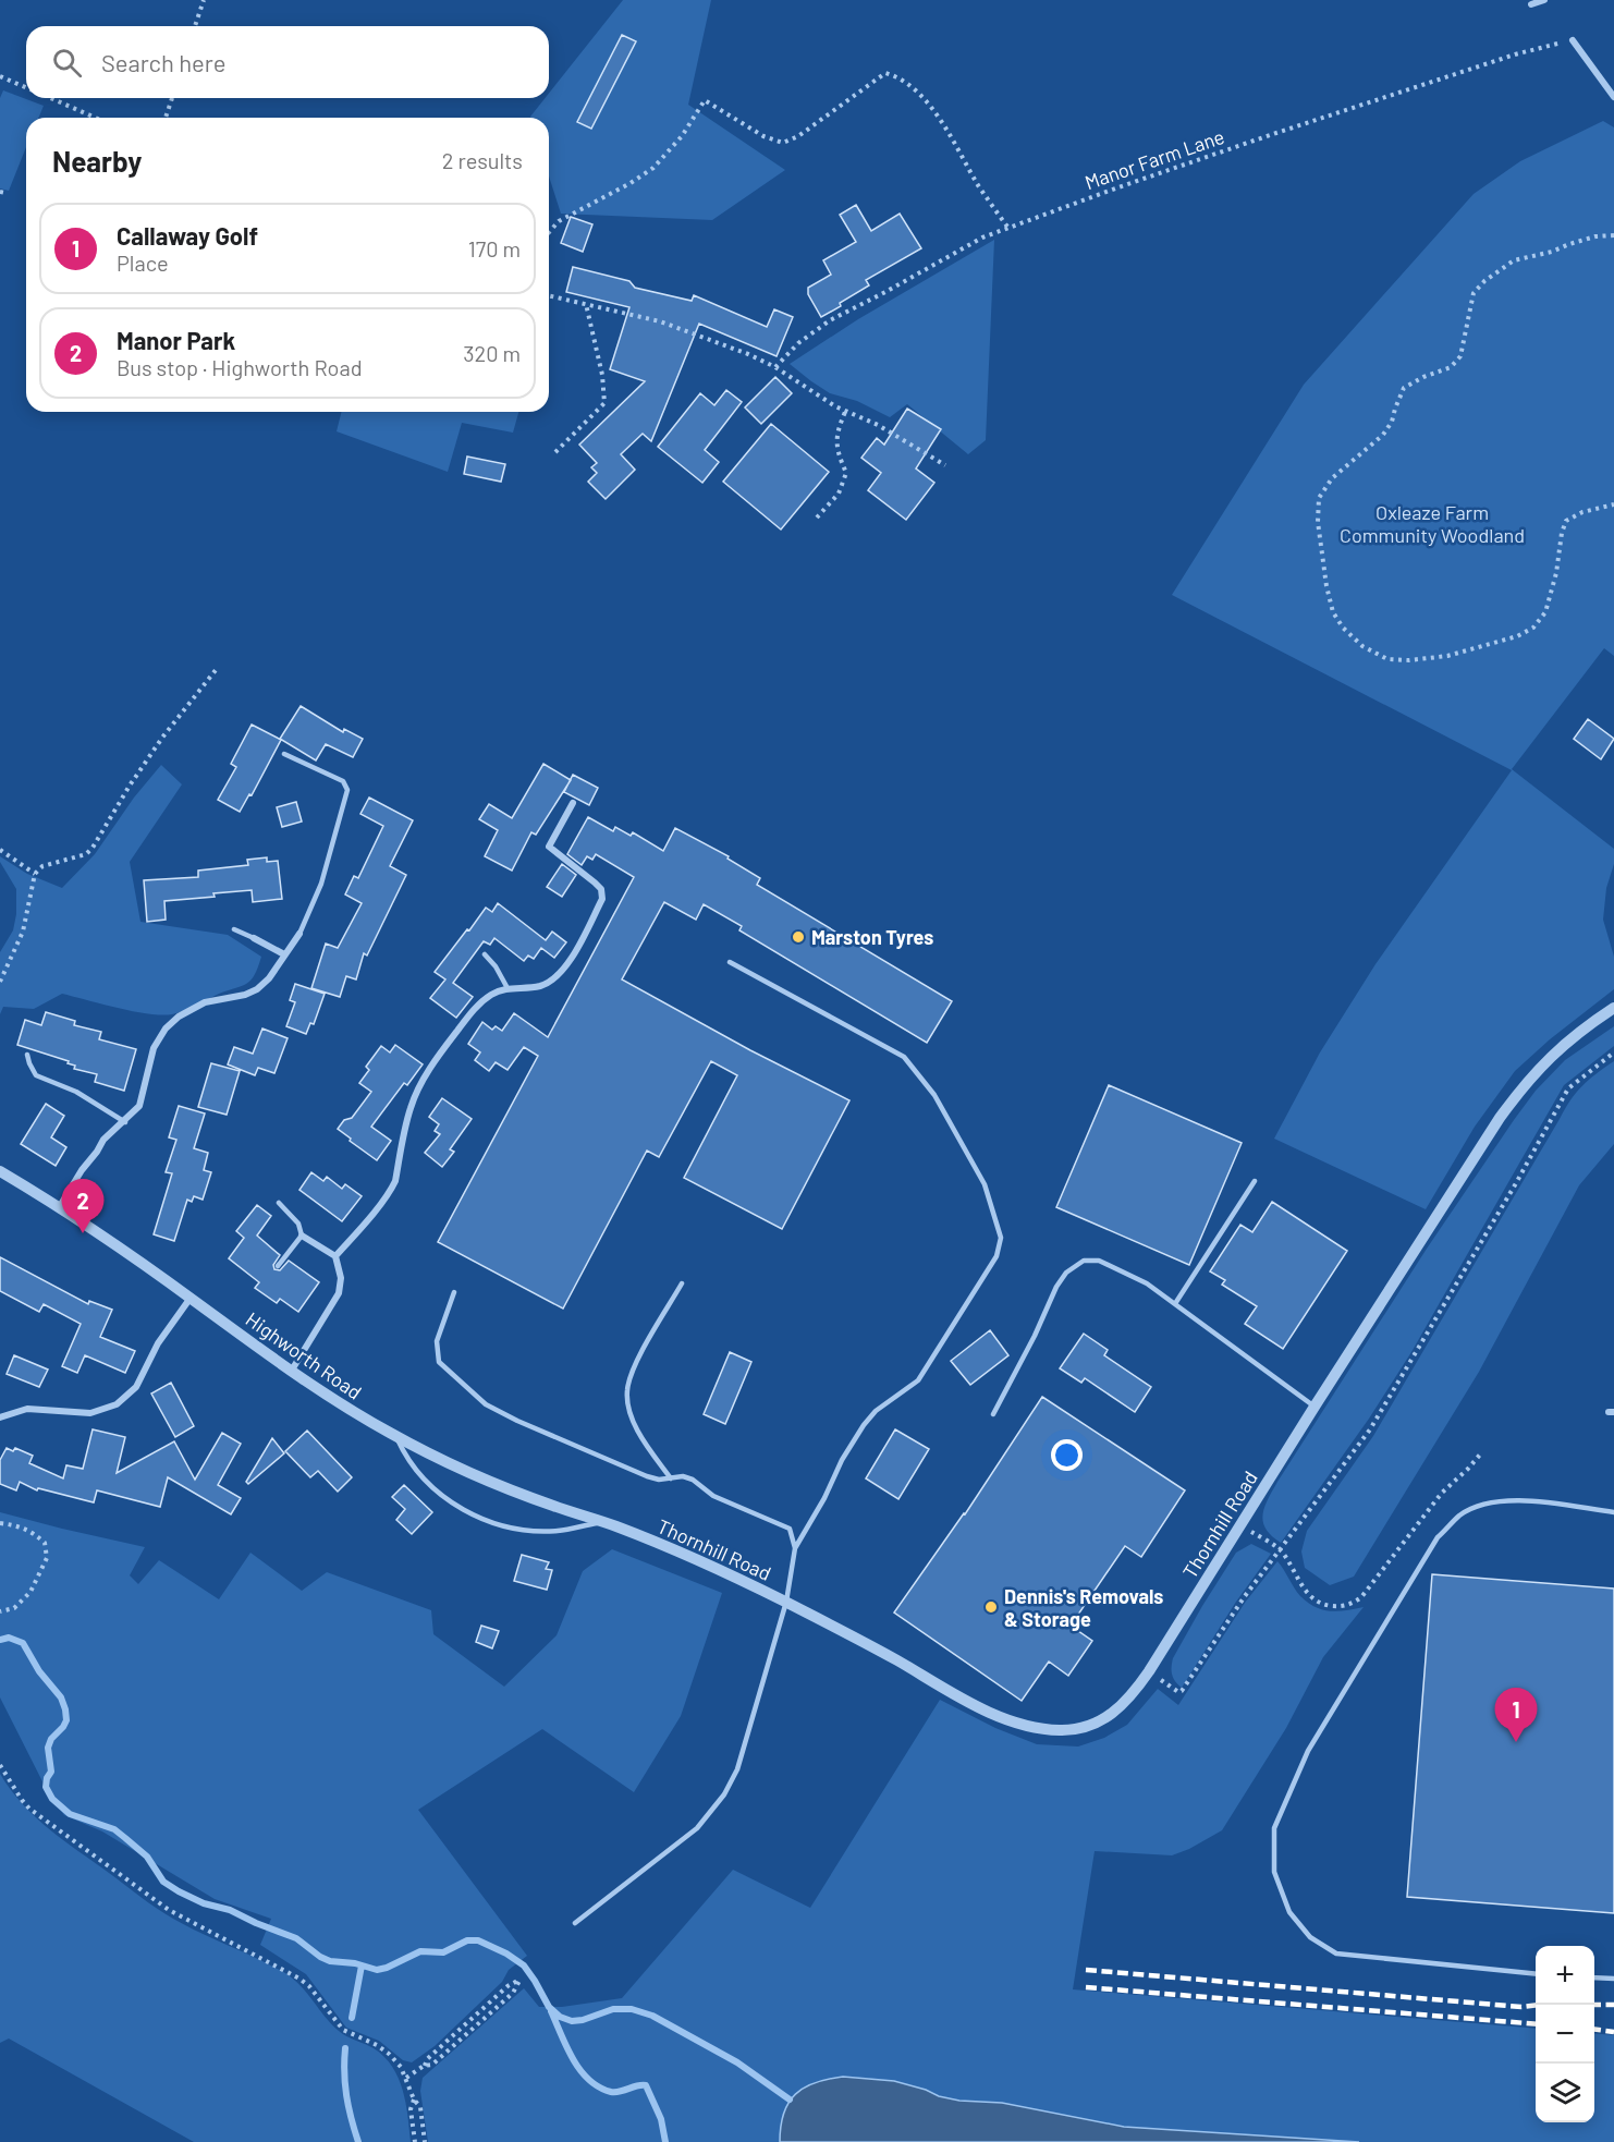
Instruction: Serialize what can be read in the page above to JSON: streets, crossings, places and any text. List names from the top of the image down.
{
  "streets": {
    "street": ["Highworth Road", "Thornhill Road"],
    "path": ["Manor Farm Lane"]
  },
  "crossings": [
    ["Highworth Road", "Thornhill Road"]
  ],
  "parks": ["Oxleaze Farm Community Woodland"],
  "places": ["Marston Tyres", "Dennis's Removals & Storage"],
  "page": {
    "search": "Search here",
    "heading": ["Nearby", "2 results"],
    "list": [
      {
        "mark": "1",
        "name": "Callaway Golf",
        "note": "Place",
        "value": "170 m"
      },
      {
        "mark": "2",
        "name": "Manor Park",
        "note": "Bus stop · Highworth Road",
        "value": "320 m"
      }
    ],
    "pins": ["2", "1"],
    "map_buttons": ["+", "−"]
  }
}
